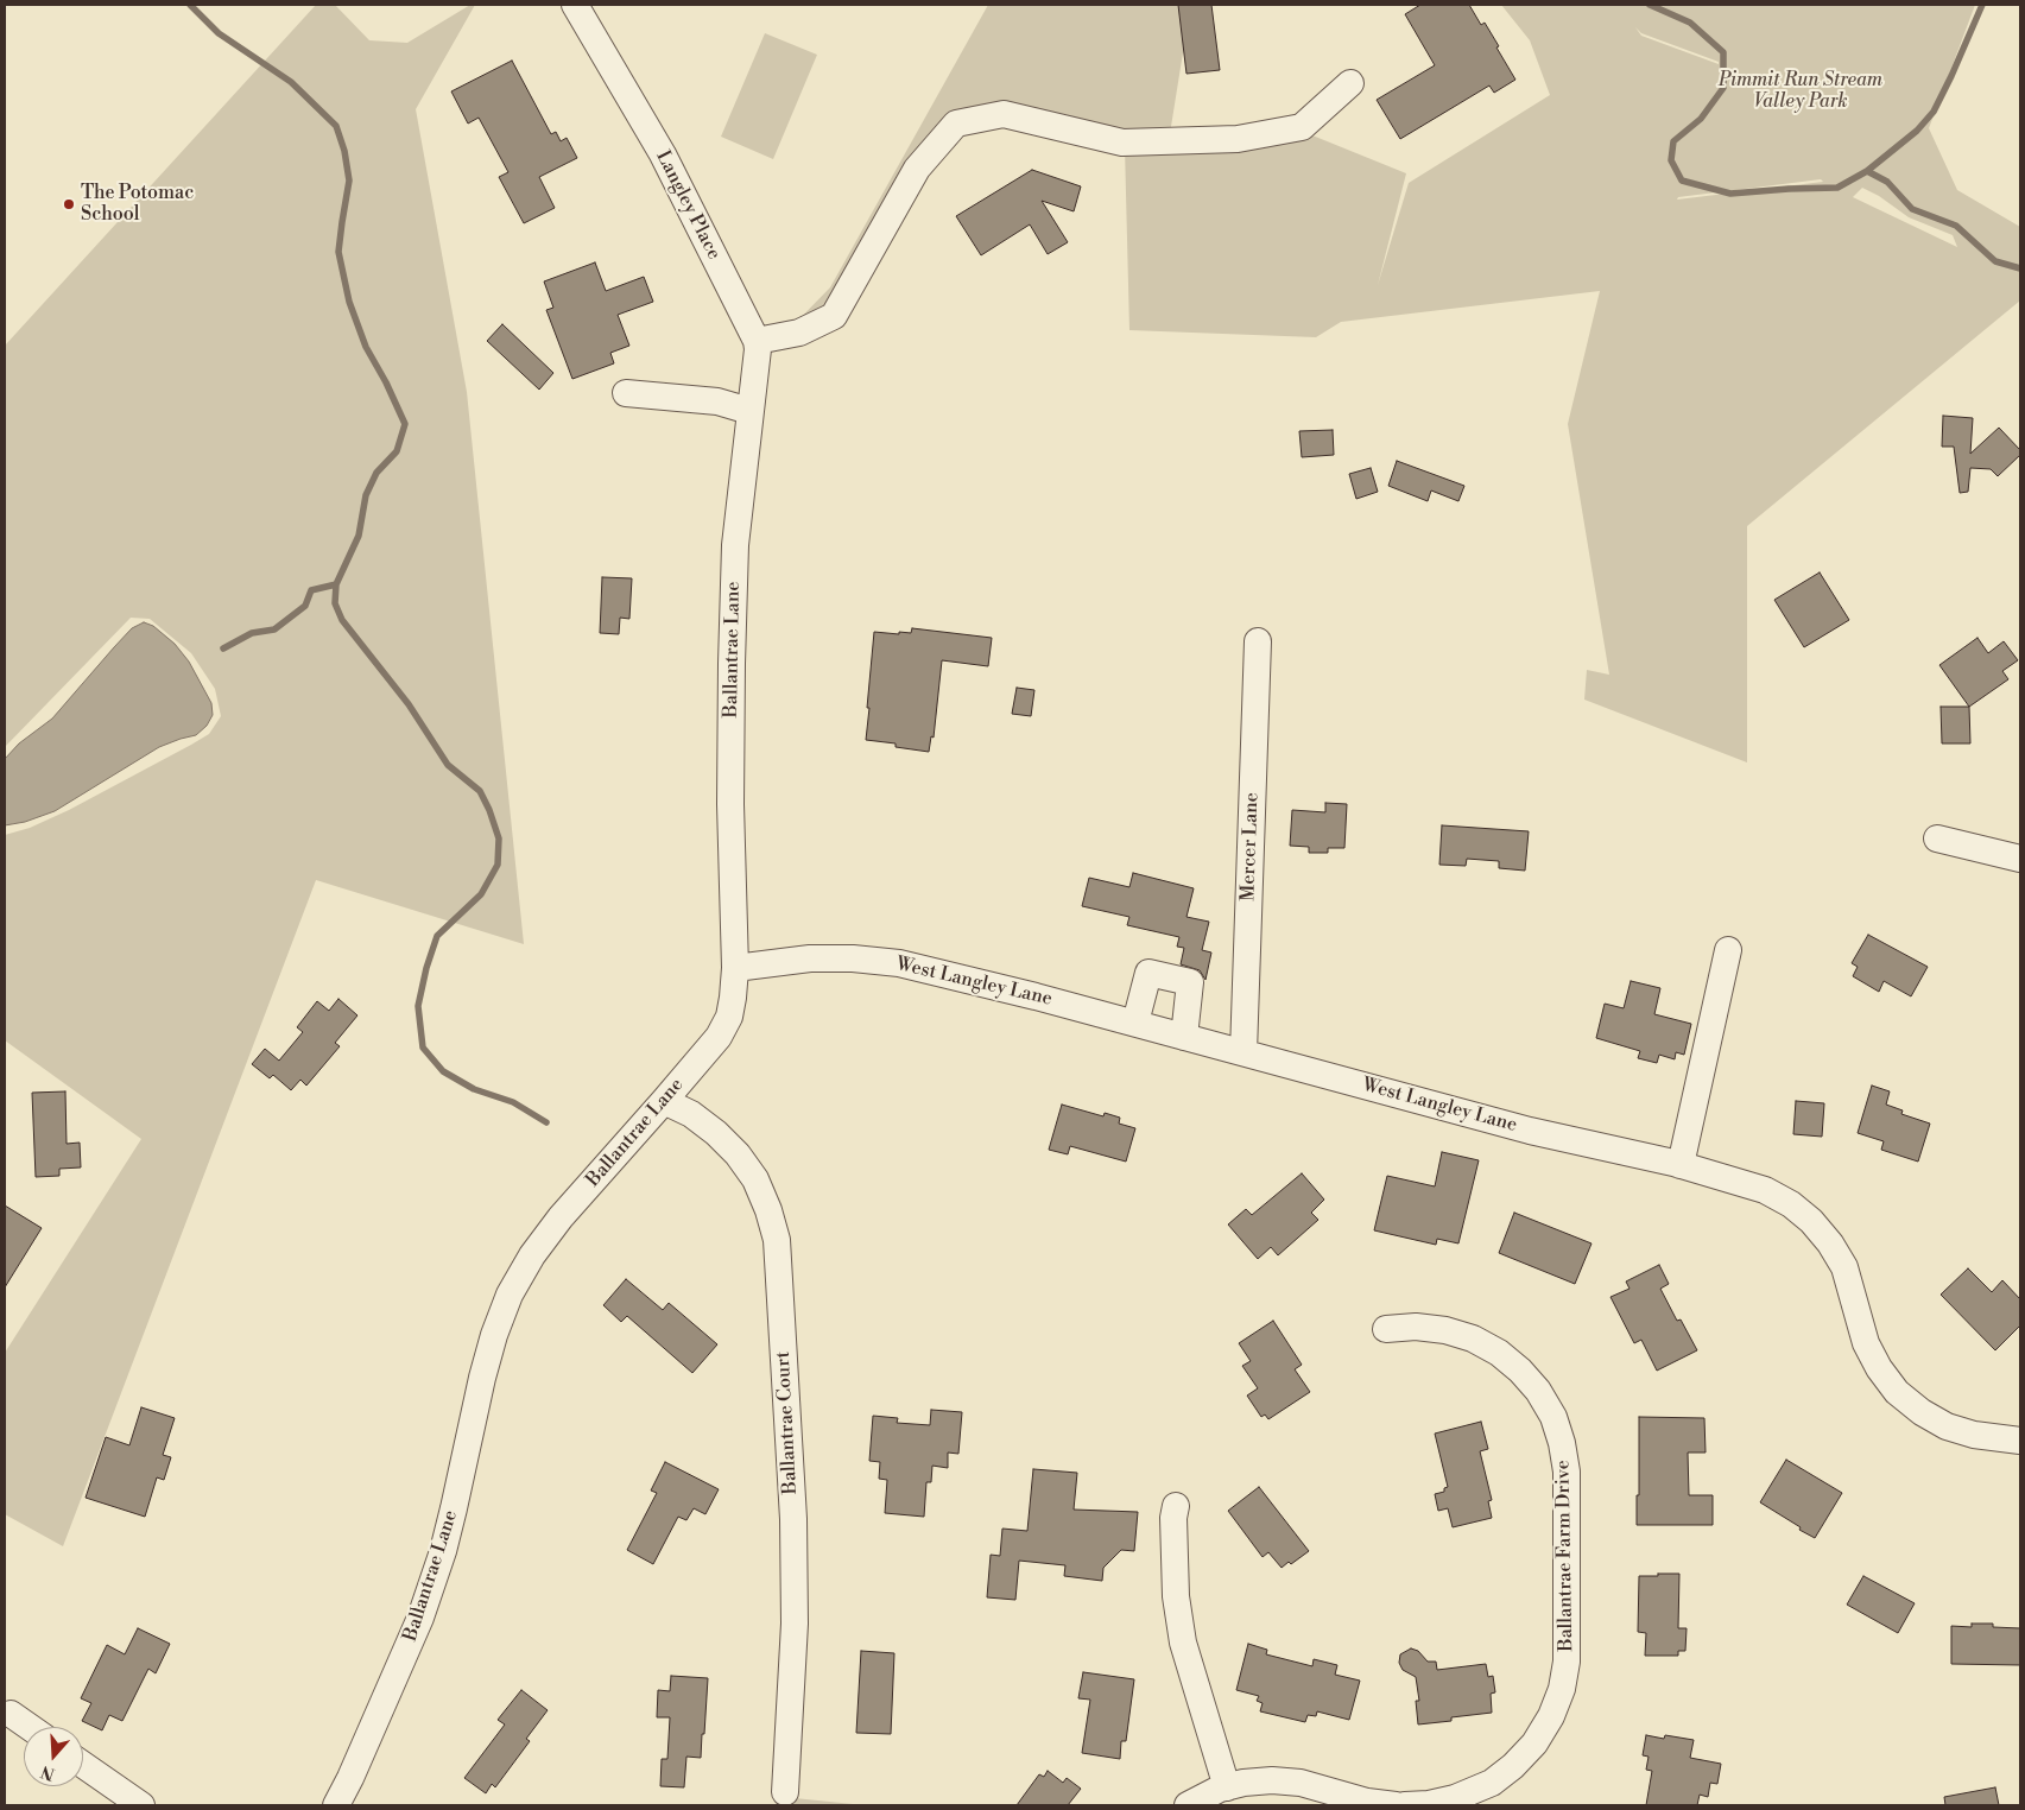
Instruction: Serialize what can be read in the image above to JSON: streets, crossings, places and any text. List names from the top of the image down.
{
  "streets": {
    "street": [
      "Langley Place",
      "Ballantrae Lane",
      "Mercer Lane",
      "West Langley Lane",
      "Ballantrae Court",
      "Ballantrae Farm Drive"
    ]
  },
  "crossings": [
    ["Langley Place", "Ballantrae Lane"],
    ["Ballantrae Lane", "West Langley Lane"],
    ["Ballantrae Lane", "Ballantrae Court"],
    ["Mercer Lane", "West Langley Lane"]
  ],
  "parks": ["Pimmit Run Stream Valley Park"],
  "places": ["The Potomac School"],
  "north": "bottom"
}
